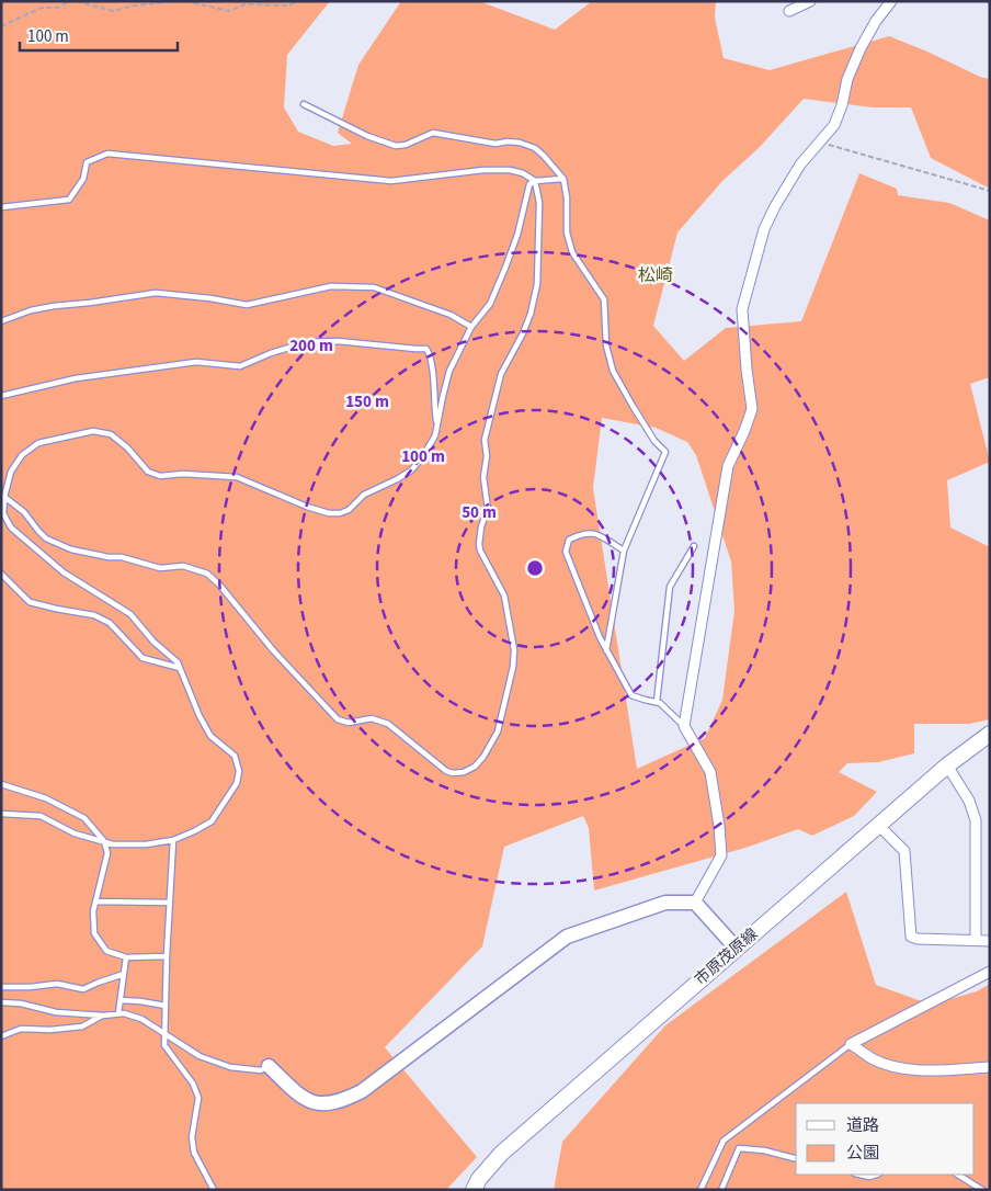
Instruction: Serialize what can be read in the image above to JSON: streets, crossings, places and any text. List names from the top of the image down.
{
  "streets": {
    "main road": ["市原茂原線"]
  },
  "districts": ["松崎"],
  "legend": ["道路", "公園"],
  "scale_bar": "100 m",
  "rings": [
    "200 m",
    "150 m",
    "100 m",
    "50 m"
  ]
}
